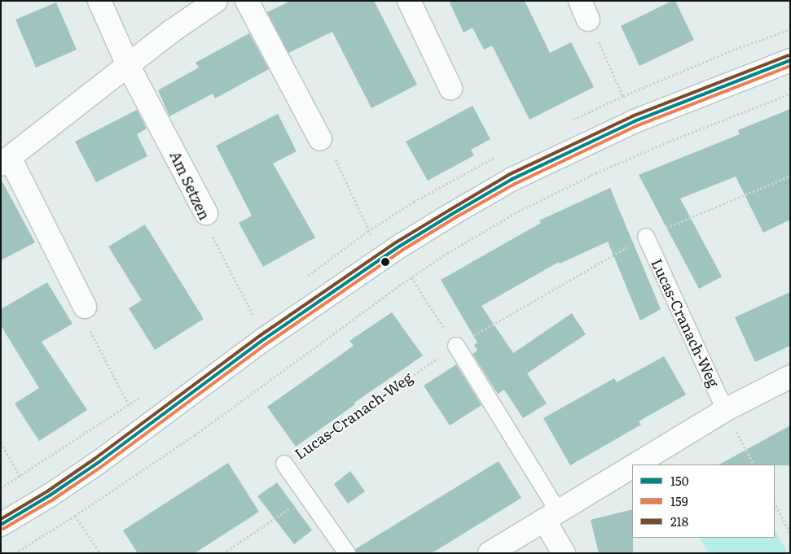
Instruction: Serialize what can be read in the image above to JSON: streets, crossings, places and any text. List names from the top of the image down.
{
  "streets": {
    "street": ["Am Setzen"],
    "lane": ["Lucas-Cranach-Weg"]
  },
  "lines": ["transit line 218", "transit line 150", "transit line 159"],
  "legend": ["150", "159", "218"]
}
